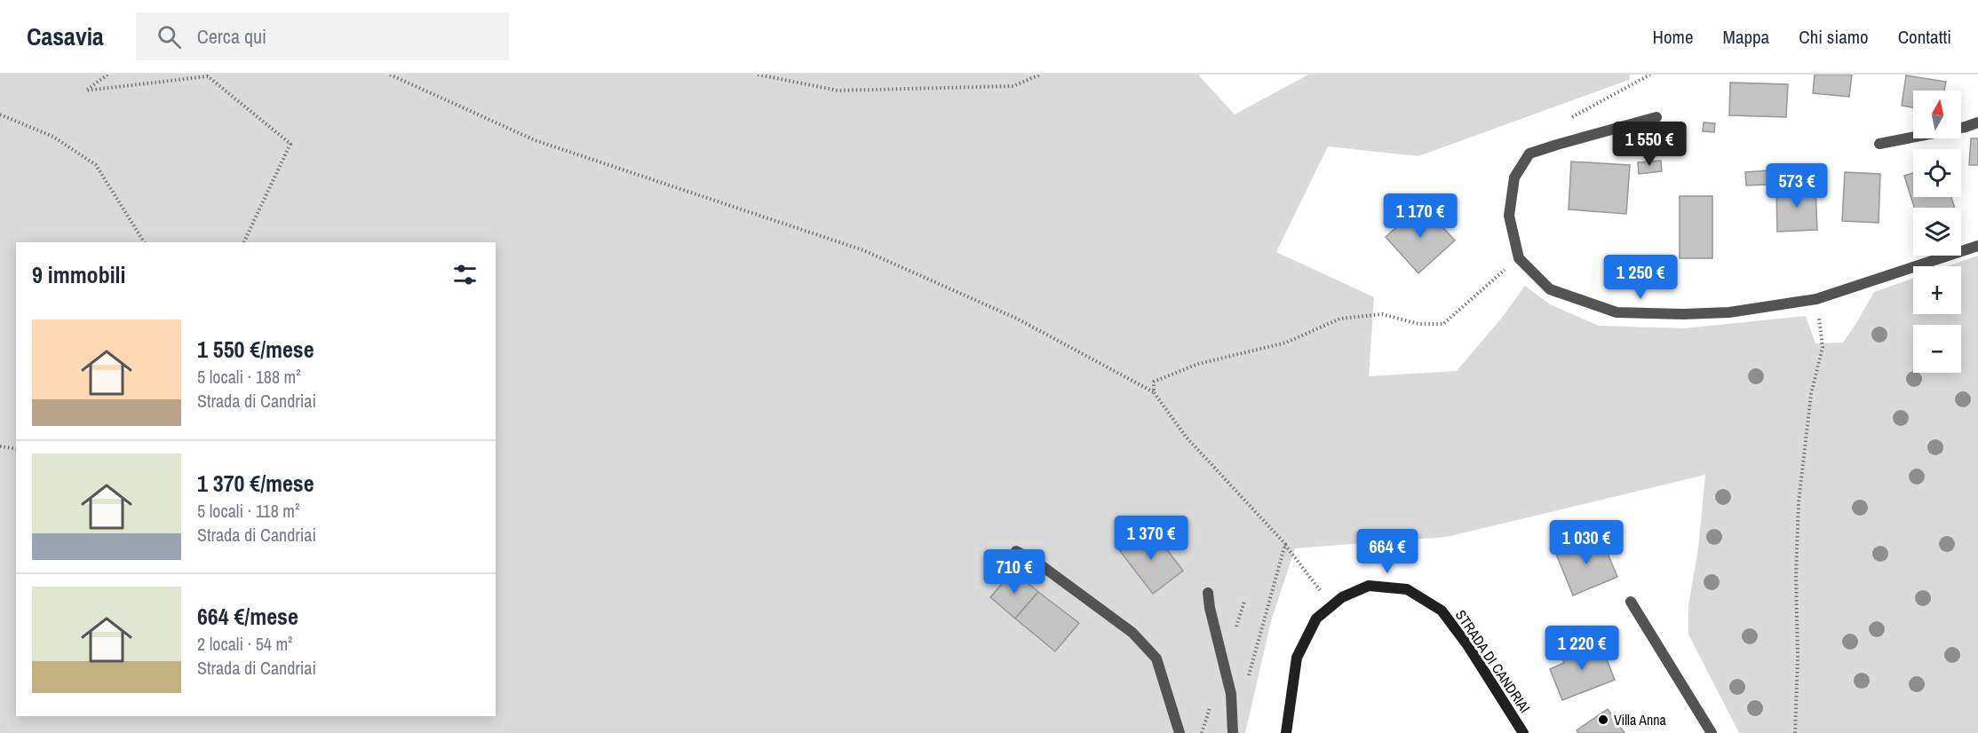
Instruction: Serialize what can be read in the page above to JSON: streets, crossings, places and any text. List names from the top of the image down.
{
  "streets": {
    "main road": ["STRADA DI CANDRIAI"]
  },
  "places": ["Villa Anna"],
  "north": "top",
  "page": {
    "header": "Casavia",
    "search": "Cerca qui",
    "nav": [
      "Home",
      "Mappa",
      "Chi siamo",
      "Contatti"
    ],
    "map_buttons": ["+", "−"],
    "price": [
      "1 550 €",
      "573 €",
      "1 170 €",
      "1 250 €",
      "1 370 €",
      "1 030 €",
      "664 €",
      "710 €",
      "1 220 €"
    ],
    "heading": "9 immobili",
    "list": [
      {
        "name": "1 550 €/mese",
        "note": "5 locali · 188 m² · Strada di Candriai"
      },
      {
        "name": "1 370 €/mese",
        "note": "5 locali · 118 m² · Strada di Candriai"
      },
      {
        "name": "664 €/mese",
        "note": "2 locali · 54 m² · Strada di Candriai"
      }
    ]
  }
}
